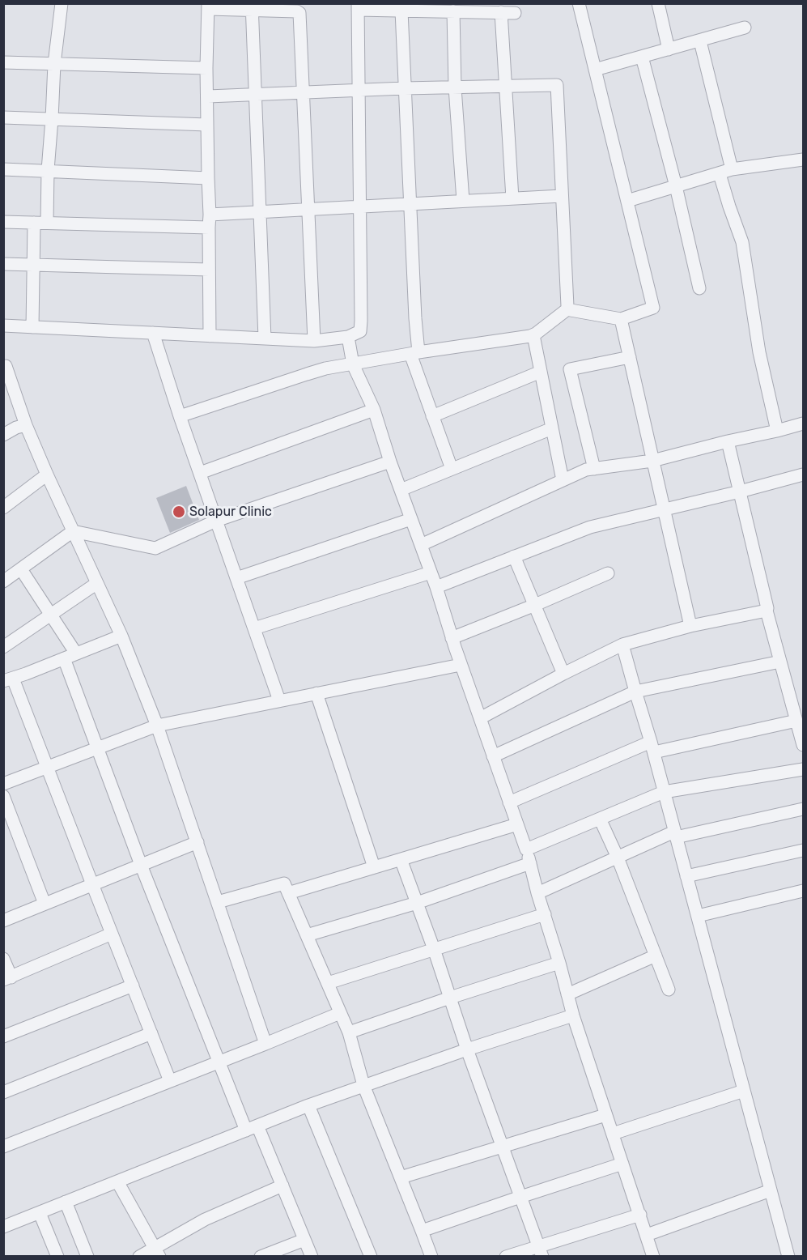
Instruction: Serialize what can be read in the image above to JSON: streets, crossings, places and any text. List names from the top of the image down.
{
  "places": ["Solapur Clinic"]
}
